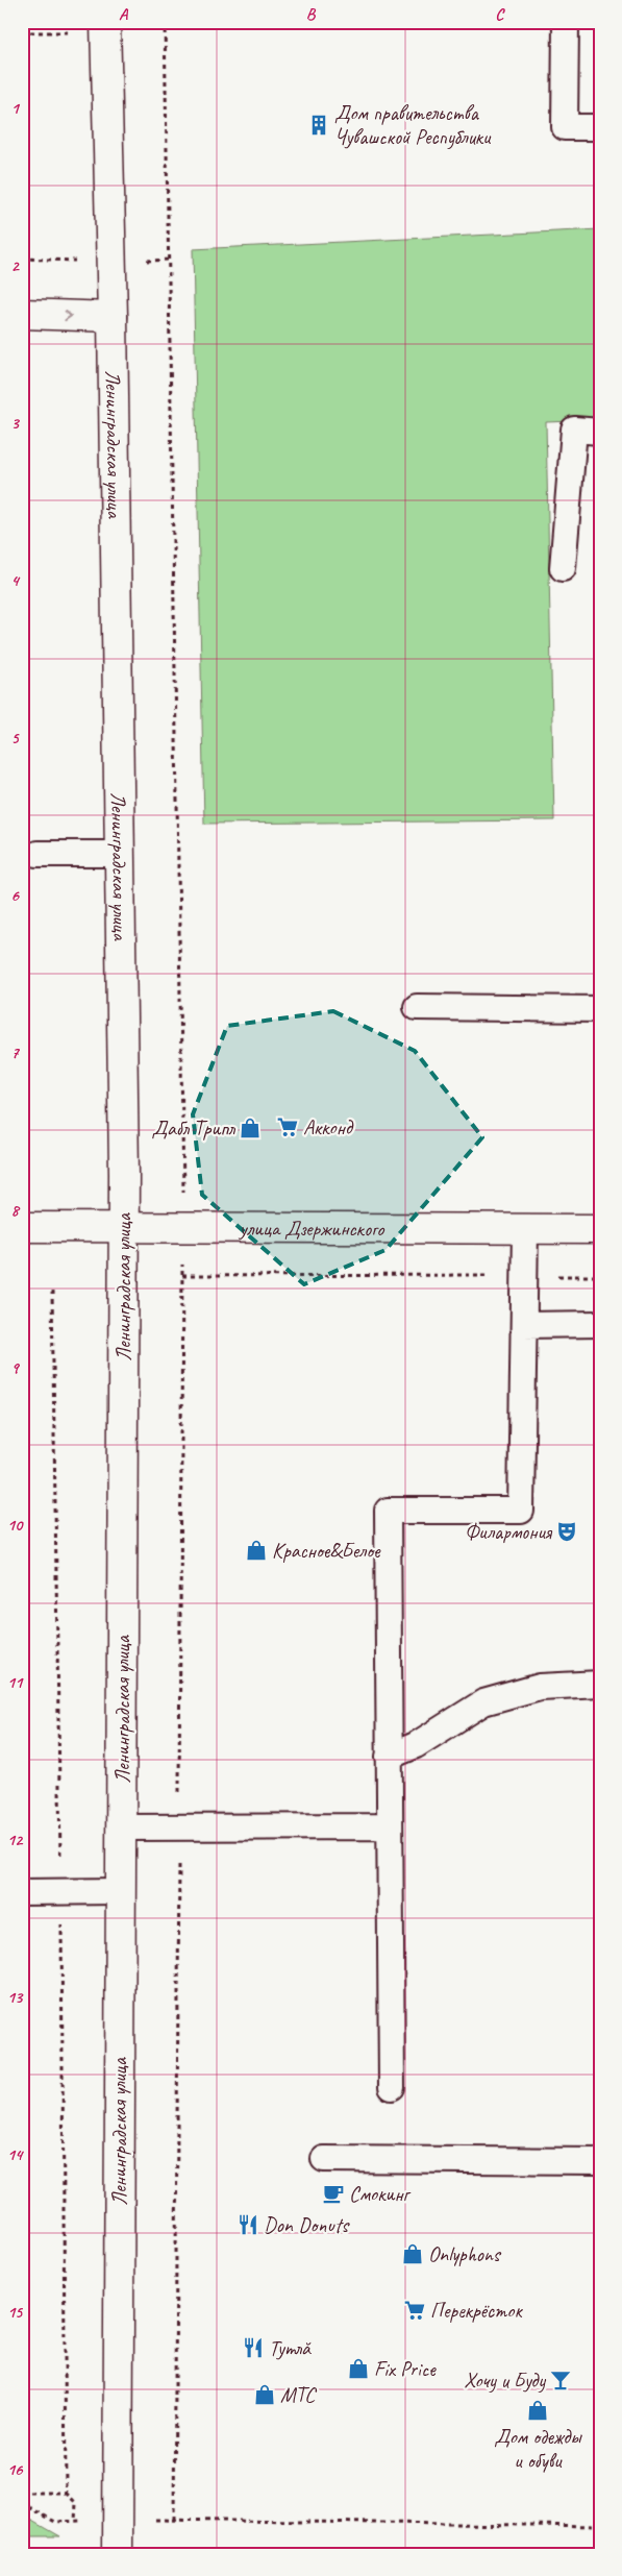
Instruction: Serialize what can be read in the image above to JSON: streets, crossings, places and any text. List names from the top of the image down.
{
  "streets": {
    "street": ["Ленинградская улица", "улица Дзержинского"]
  },
  "crossings": [
    ["Ленинградская улица", "улица Дзержинского"]
  ],
  "places": {
    "building": ["Дом правительства Чувашской Республики"],
    "supermarket": ["Акконд", "Перекрёсток"],
    "shop": [
      "Дабл Трипл",
      "Красное&Белое",
      "Onlyphons",
      "Fix Price",
      "МТС",
      "Дом одежды и обуви"
    ],
    "theatre": ["Филармония"],
    "cafe": ["Смокинг"],
    "restaurant": ["Don Donuts", "Тутлӑ"],
    "bar": ["Хочу и Буду"]
  },
  "grid": {
    "columns": ["A", "B", "C"],
    "rows": [
      "1",
      "2",
      "3",
      "4",
      "5",
      "6",
      "7",
      "8",
      "9",
      "10",
      "11",
      "12",
      "13",
      "14",
      "15",
      "16"
    ]
  }
}
